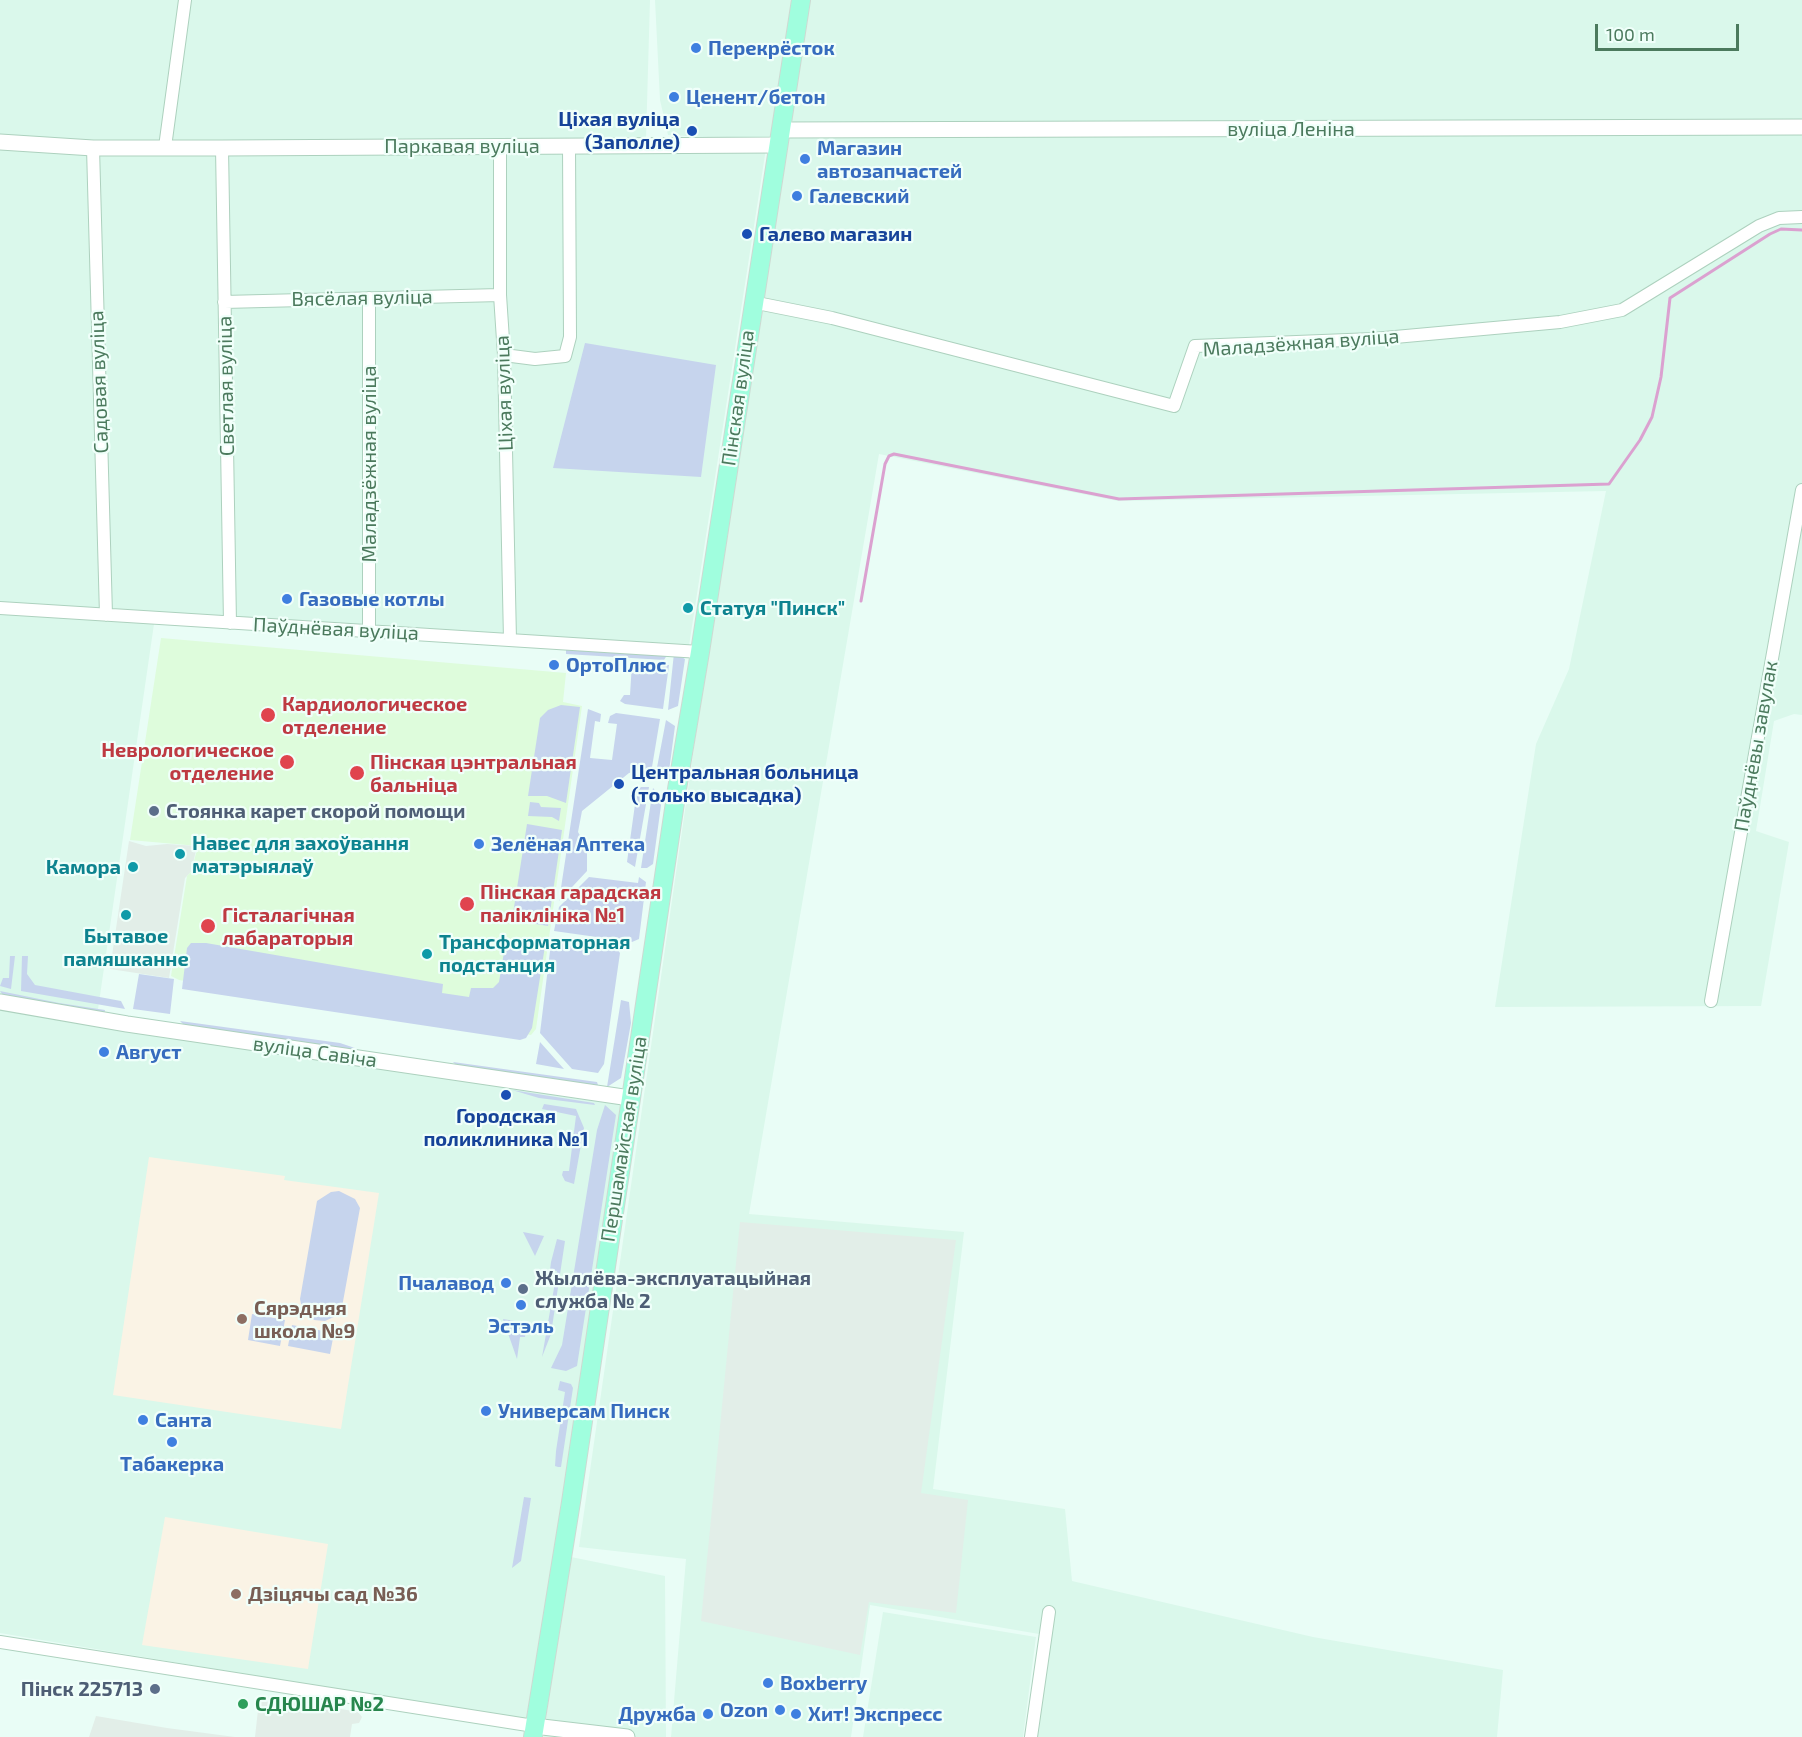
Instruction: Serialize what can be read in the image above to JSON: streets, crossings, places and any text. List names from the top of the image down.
{
  "streets": {
    "main road": ["Пінская вуліца", "Першамайская вуліца"],
    "street": [
      "вуліца Леніна",
      "Паркавая вуліца",
      "Вясёлая вуліца",
      "Маладзёжная вуліца",
      "Садовая вуліца",
      "Светлая вуліца",
      "Ціхая вуліца",
      "Паўднёвая вуліца",
      "Паўднёвы завулак",
      "вуліца Савіча"
    ]
  },
  "crossings": [
    ["вуліца Леніна", "Паркавая вуліца"],
    ["вуліца Леніна", "Пінская вуліца"],
    ["Паркавая вуліца", "Садовая вуліца"],
    ["Паркавая вуліца", "Светлая вуліца"],
    ["Паркавая вуліца", "Ціхая вуліца"],
    ["Вясёлая вуліца", "Маладзёжная вуліца"],
    ["Вясёлая вуліца", "Светлая вуліца"],
    ["Вясёлая вуліца", "Ціхая вуліца"],
    ["Маладзёжная вуліца", "Пінская вуліца"],
    ["Маладзёжная вуліца", "Паўднёвая вуліца"],
    ["Садовая вуліца", "Паўднёвая вуліца"],
    ["Светлая вуліца", "Паўднёвая вуліца"],
    ["Ціхая вуліца", "Паўднёвая вуліца"],
    ["Пінская вуліца", "Паўднёвая вуліца"],
    ["Пінская вуліца", "Першамайская вуліца"],
    ["вуліца Савіча", "Першамайская вуліца"]
  ],
  "places": [
    "Перекрёсток",
    "Ценент/бетон",
    "Ціхая вуліца (Заполле)",
    "Магазин автозапчастей",
    "Галевский",
    "Галево магазин",
    "Газовые котлы",
    "Статуя \"Пинск\"",
    "ОртоПлюс",
    "Кардиологическое отделение",
    "Неврологическое отделение",
    "Пінская цэнтральная бальніца",
    "Центральная больница (только высадка)",
    "Стоянка карет скорой помощи",
    "Зелёная Аптека",
    "Навес для захоўвання матэрыялаў",
    "Камора",
    "Пінская гарадская паліклініка №1",
    "Бытавое памяшканне",
    "Гісталагічная лабараторыя",
    "Трансформаторная подстанция",
    "Август",
    "Городская поликлиника №1",
    "Пчалавод",
    "Жыллёва-эксплуатацыйная служба № 2",
    "Эстэль",
    "Сярэдняя школа №9",
    "Универсам Пинск",
    "Санта",
    "Табакерка",
    "Дзіцячы сад №36",
    "Boxberry",
    "Пінск 225713",
    "СДЮШАР №2",
    "Ozon",
    "Дружба",
    "Хит! Экспресс"
  ],
  "scale_bar": "100 m"
}
